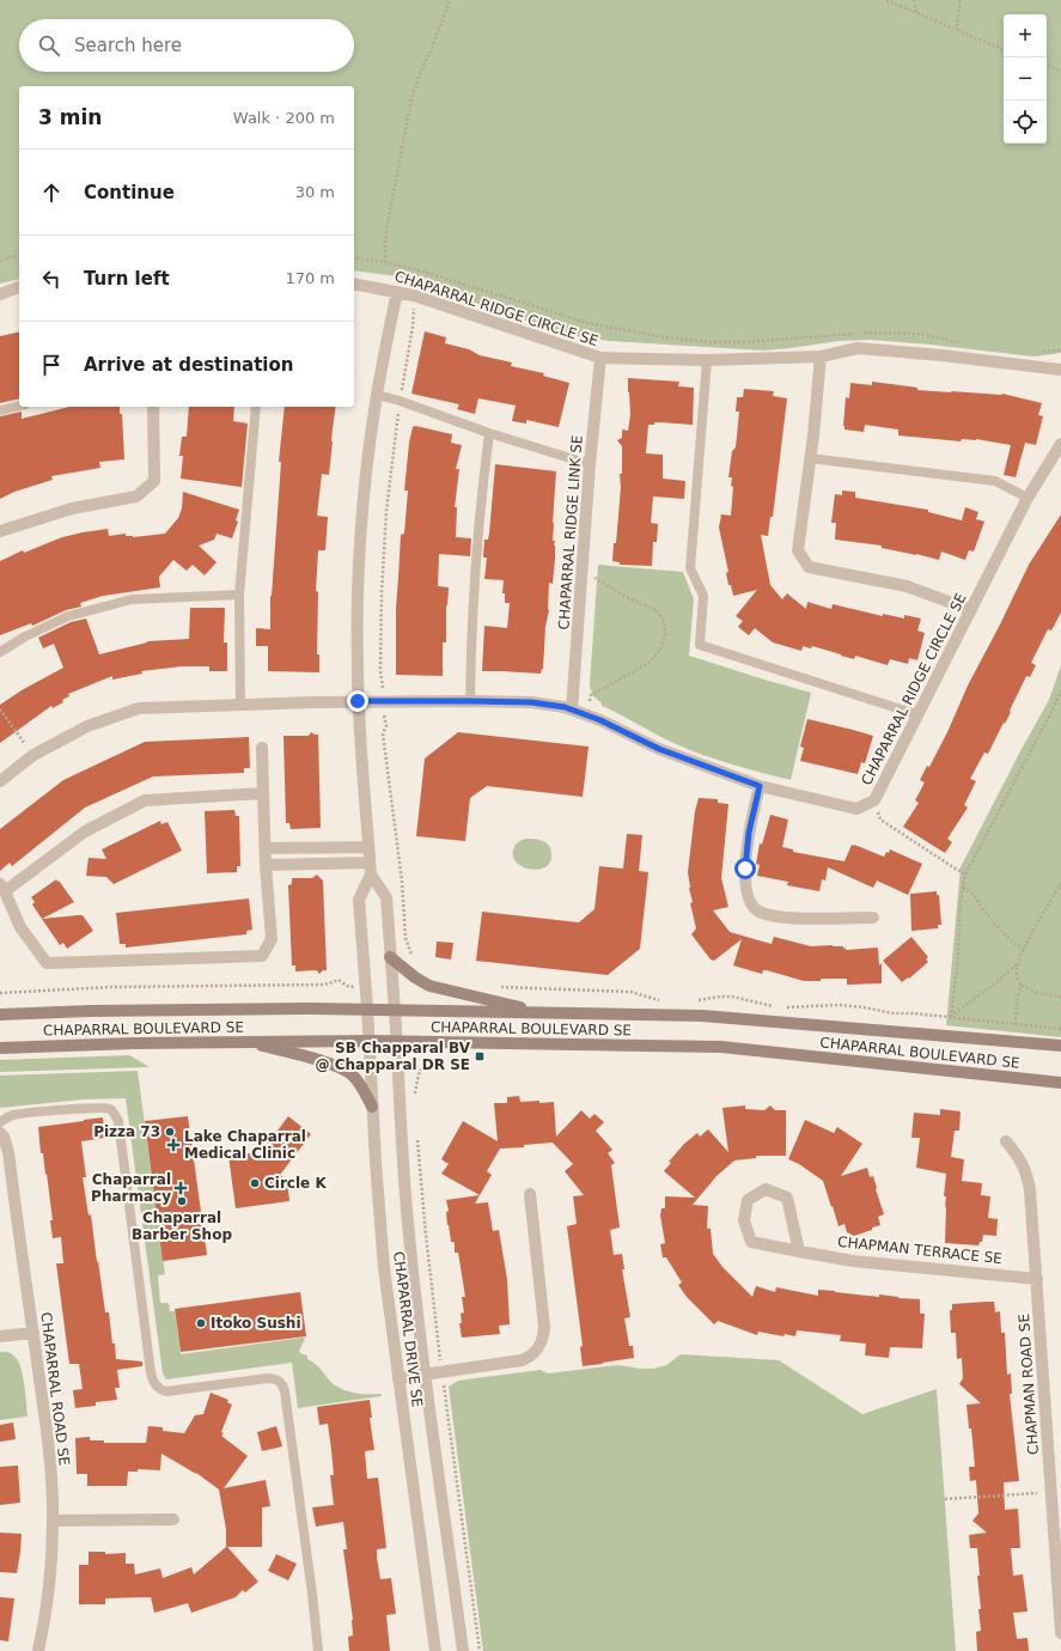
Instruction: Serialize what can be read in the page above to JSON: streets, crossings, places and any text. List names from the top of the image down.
{
  "streets": {
    "main road": ["CHAPARRAL BOULEVARD SE"],
    "street": [
      "CHAPARRAL RIDGE CIRCLE SE",
      "CHAPARRAL RIDGE LINK SE",
      "CHAPMAN TERRACE SE",
      "CHAPARRAL DRIVE SE",
      "CHAPMAN ROAD SE",
      "CHAPARRAL ROAD SE"
    ]
  },
  "crossings": [
    ["CHAPARRAL RIDGE CIRCLE SE", "CHAPARRAL RIDGE LINK SE"],
    ["CHAPARRAL BOULEVARD SE", "CHAPARRAL DRIVE SE"],
    ["CHAPMAN TERRACE SE", "CHAPMAN ROAD SE"]
  ],
  "places": {
    "transit": ["SB Chapparal BV @ Chapparal DR SE"],
    "other": [
      "Pizza 73",
      "Circle K",
      "Chaparral Barber Shop",
      "Itoko Sushi"
    ],
    "health": ["Lake Chaparral Medical Clinic", "Chaparral Pharmacy"]
  },
  "page": {
    "map_buttons": ["+", "−"],
    "search": "Search here",
    "heading": ["3 min", "Walk · 200 m"],
    "list": [
      ["Continue", "30 m"],
      ["Turn left", "170 m"],
      "Arrive at destination"
    ]
  }
}
